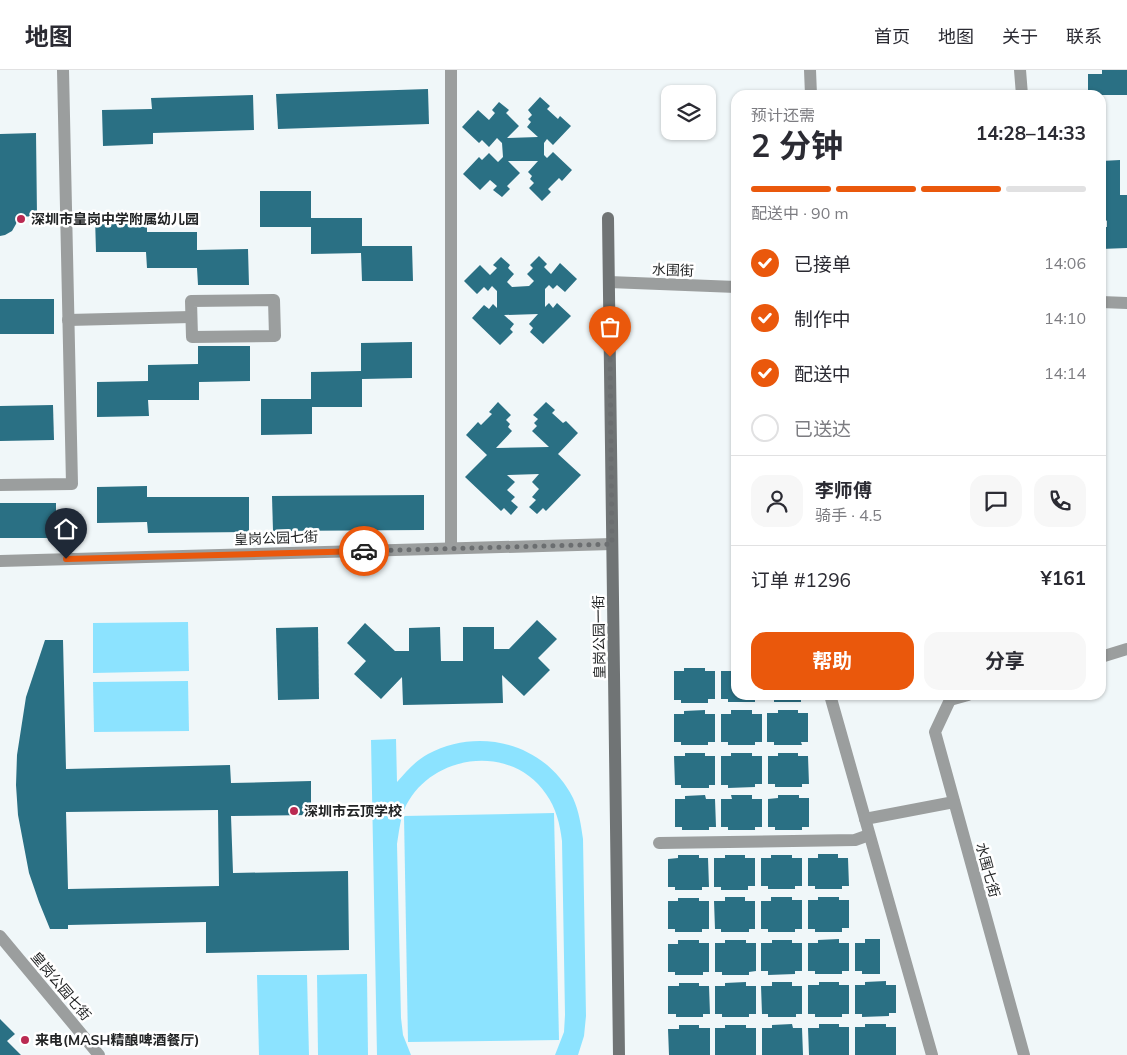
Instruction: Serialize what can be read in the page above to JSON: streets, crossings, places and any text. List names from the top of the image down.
{
  "streets": {
    "street": [
      "水围街",
      "皇岗公园七街",
      "皇岗公园一街",
      "水围七街"
    ]
  },
  "crossings": [
    ["水围街", "皇岗公园一街"],
    ["皇岗公园七街", "皇岗公园一街"]
  ],
  "places": ["深圳市皇岗中学附属幼儿园", "深圳市云顶学校", "来电(MASH精酿啤酒餐厅)"],
  "page": {
    "header": "地图",
    "nav": [
      "首页",
      "地图",
      "关于",
      "联系"
    ],
    "heading": ["2 分钟", "预计还需", "14:28–14:33"],
    "panel": [
      "李师傅",
      "骑手 · 4.5",
      "订单 #1296",
      "¥161"
    ],
    "bar": "配送中 · 90 m",
    "list": [
      ["已接单", "14:06"],
      ["制作中", "14:10"],
      ["配送中", "14:14"],
      "已送达"
    ],
    "buttons": ["帮助", "分享"]
  }
}
